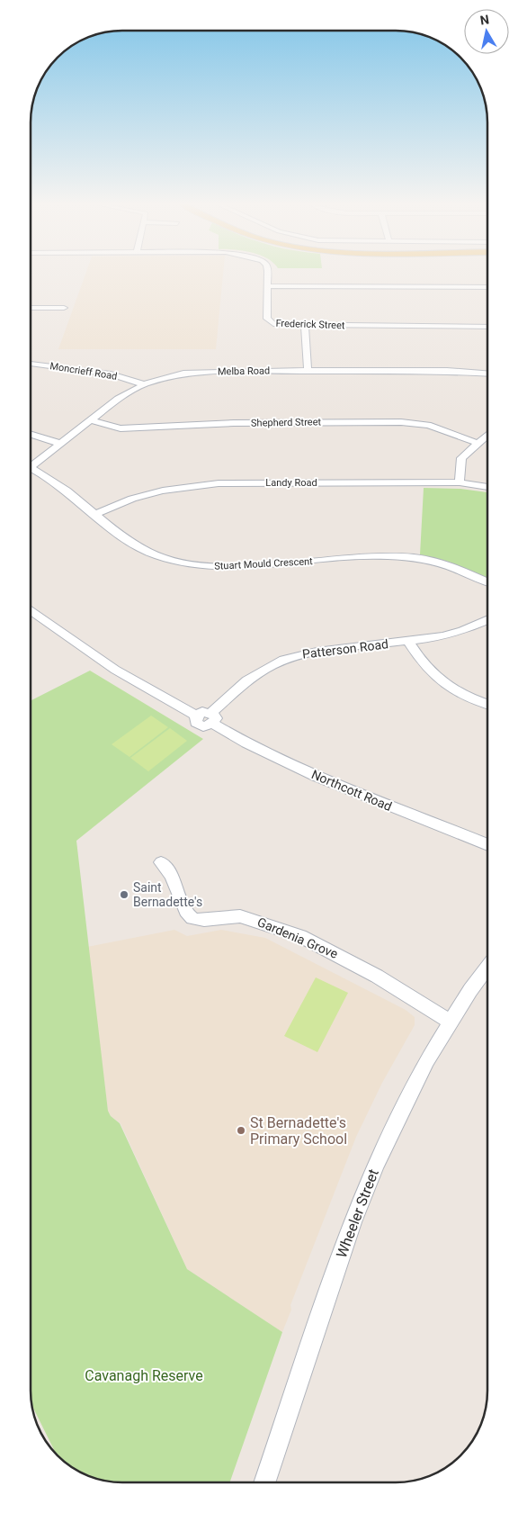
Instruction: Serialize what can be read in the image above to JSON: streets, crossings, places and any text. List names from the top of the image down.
{
  "streets": {
    "street": [
      "Frederick Street",
      "Moncrieff Road",
      "Melba Road",
      "Shepherd Street",
      "Landy Road",
      "Stuart Mould Crescent",
      "Patterson Road",
      "Northcott Road",
      "Gardenia Grove",
      "Wheeler Street"
    ]
  },
  "crossings": [
    ["Moncrieff Road", "Melba Road"],
    ["Melba Road", "Shepherd Street"],
    ["Landy Road", "Stuart Mould Crescent"],
    ["Patterson Road", "Northcott Road"],
    ["Gardenia Grove", "Wheeler Street"]
  ],
  "parks": ["Cavanagh Reserve"],
  "places": ["Saint Bernadette's", "St Bernadette's Primary School"],
  "north": "top"
}
